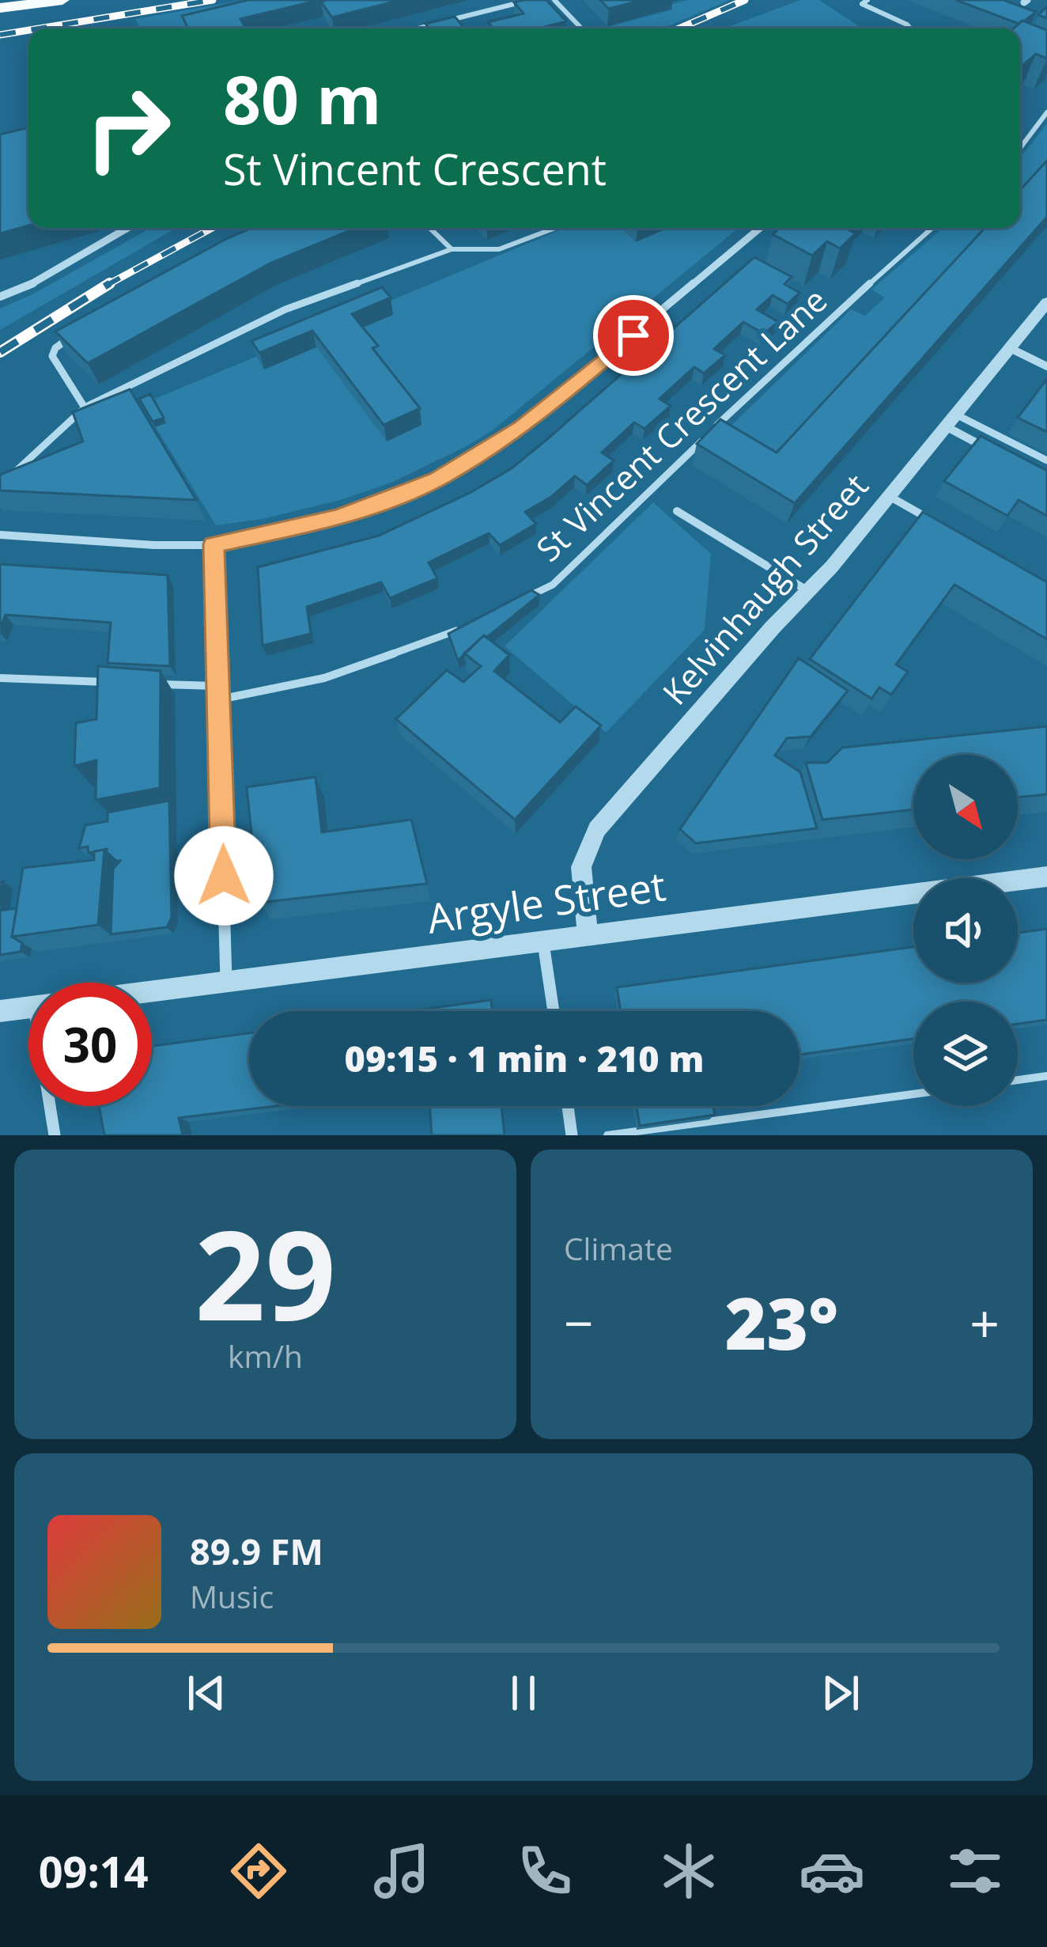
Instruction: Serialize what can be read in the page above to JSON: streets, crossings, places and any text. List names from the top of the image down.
{
  "streets": {
    "street": ["Kelvinhaugh Street", "Argyle Street"],
    "lane": ["St Vincent Crescent Lane"]
  },
  "crossings": [
    ["Kelvinhaugh Street", "Argyle Street"]
  ],
  "north": "bottom right",
  "page": {
    "turn": ["80 m", "St Vincent Crescent"],
    "limit": "30",
    "trip": "09:15 · 1 min · 210 m",
    "tile": [
      ["29", "km/h"],
      "Climate"
    ],
    "heat": ["−", "23°", "+"],
    "song": ["89.9 FM", "Music"],
    "tabs": "09:14"
  }
}
